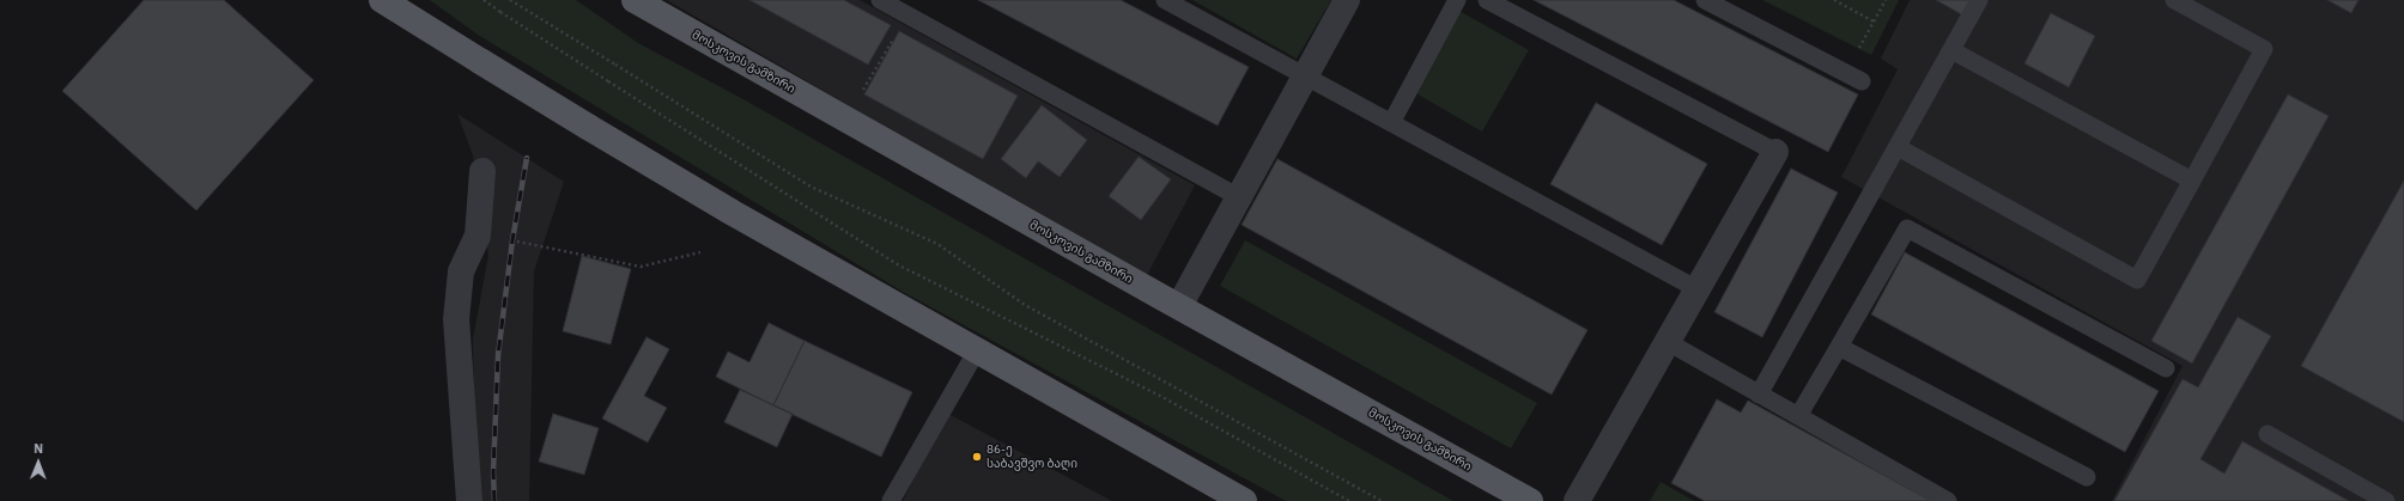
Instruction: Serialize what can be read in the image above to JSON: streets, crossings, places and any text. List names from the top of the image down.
{
  "streets": {
    "main road": ["მოსკოვის გამზირი"]
  },
  "places": ["86-ე საბავშვო ბაღი"],
  "north": "top"
}
